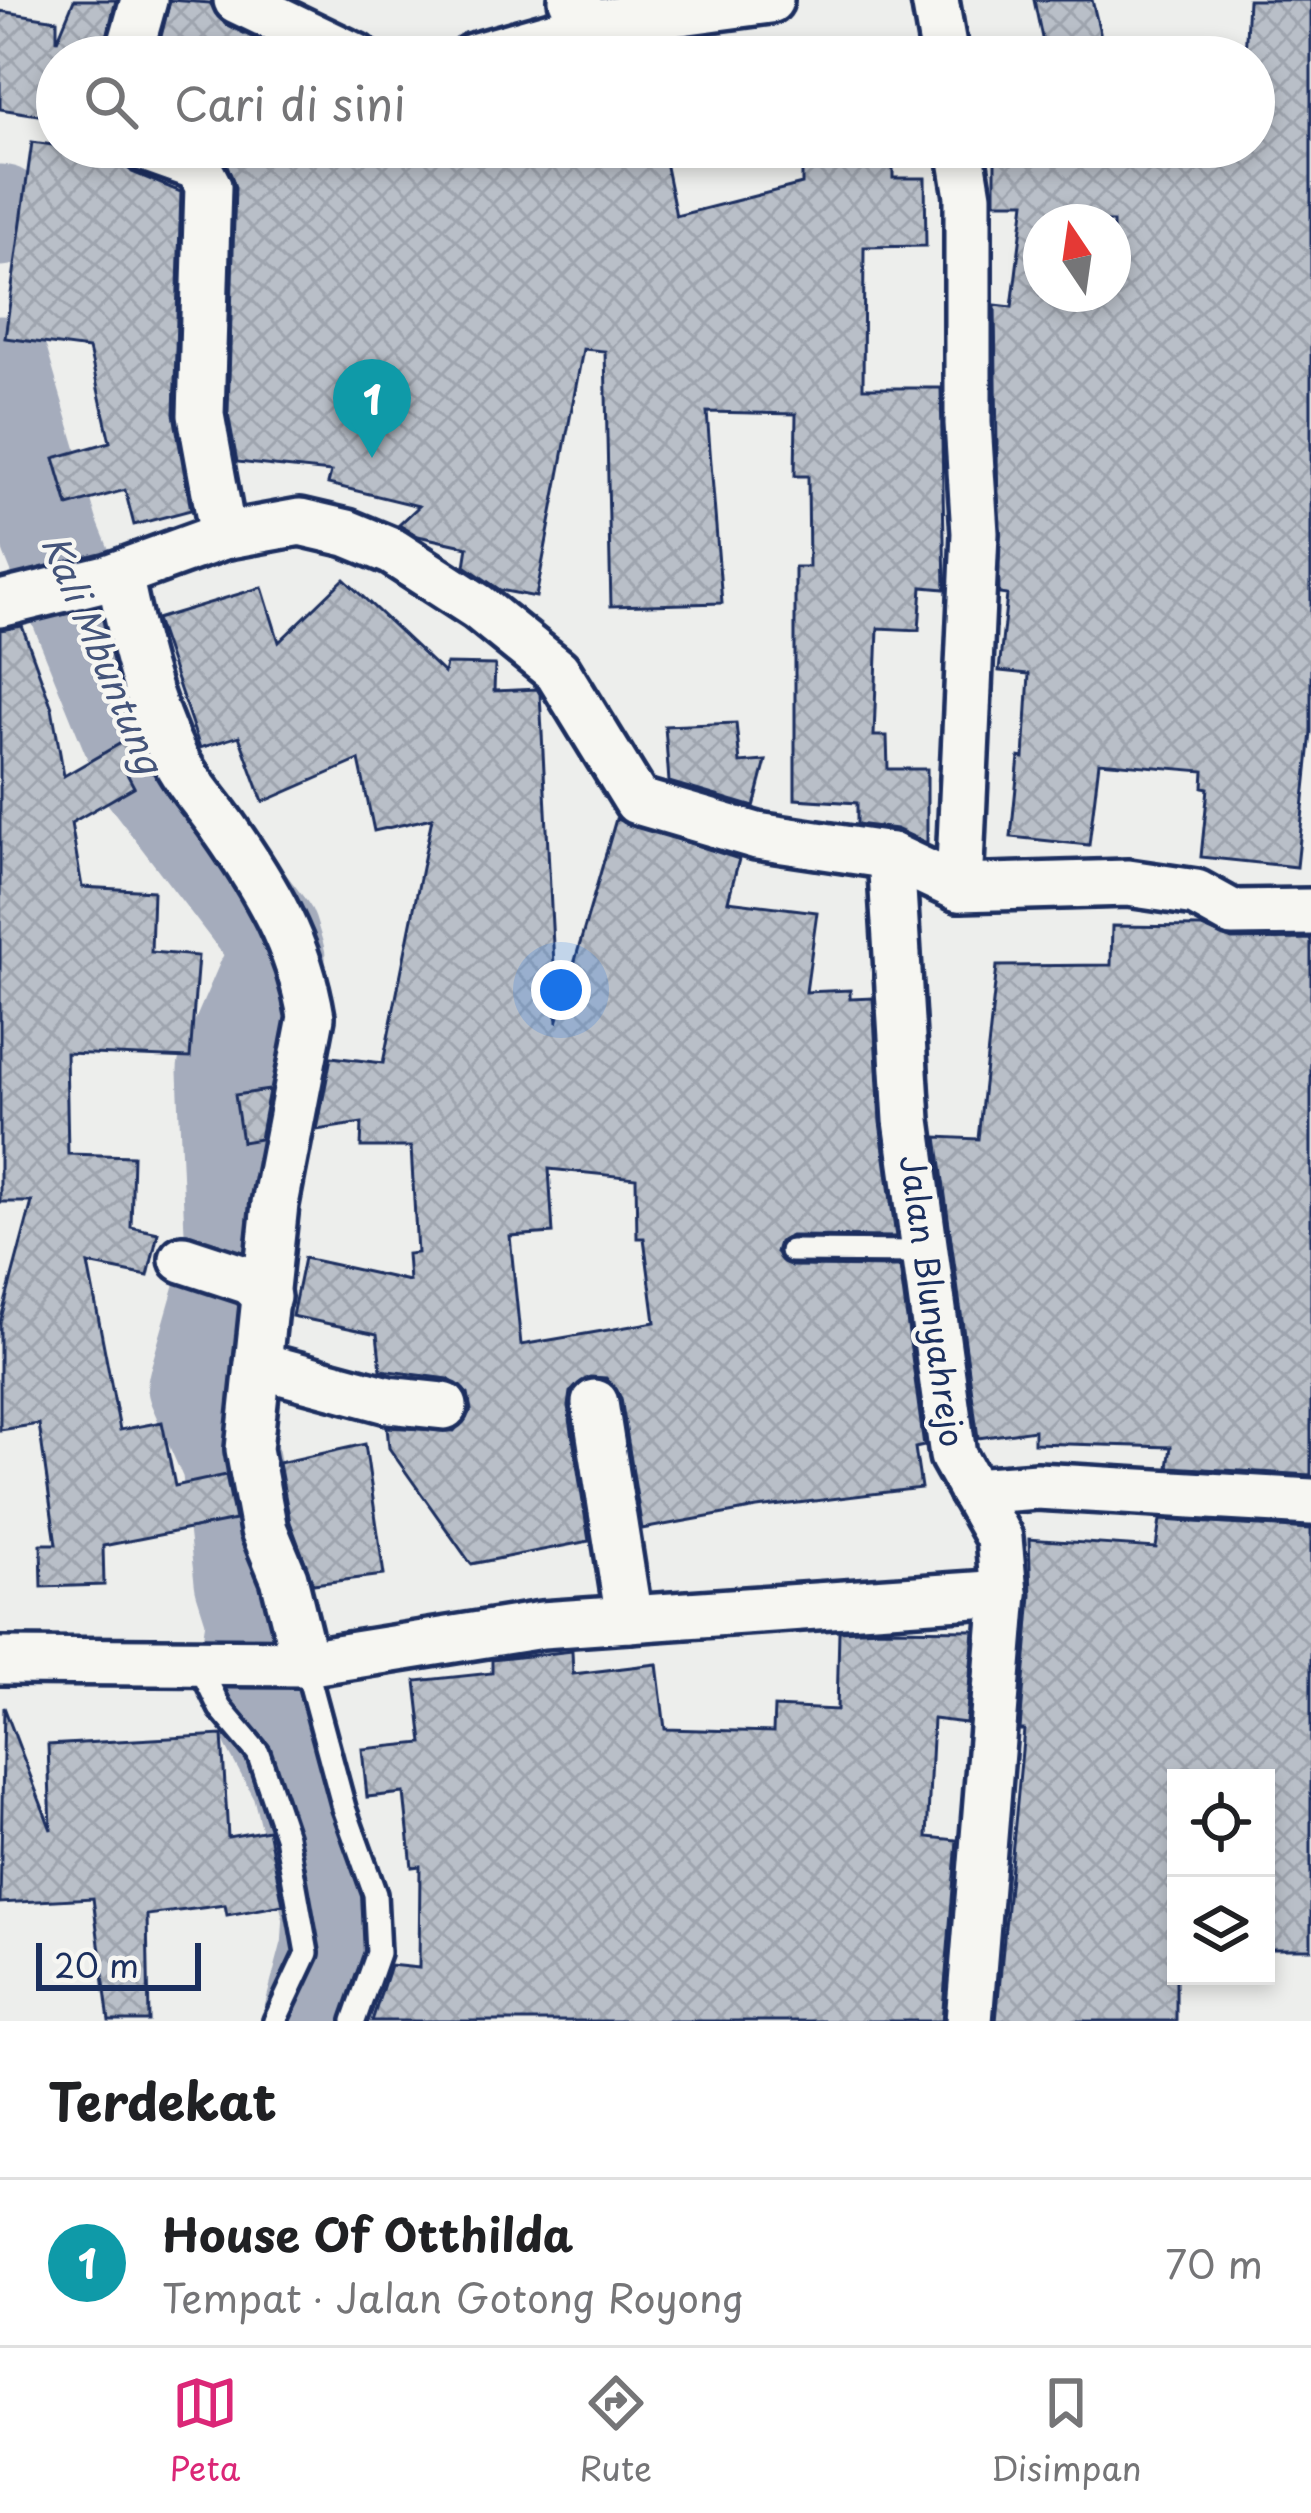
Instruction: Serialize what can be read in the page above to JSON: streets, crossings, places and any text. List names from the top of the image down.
{
  "streets": {
    "street": ["Jalan Blunyahrejo"]
  },
  "water": ["Kali Mbuntung"],
  "scale_bar": "20 m",
  "north": "top",
  "page": {
    "search": "Cari di sini",
    "pins": "1",
    "scale": "20 m",
    "heading": "Terdekat",
    "list": [
      {
        "mark": "1",
        "name": "House Of Otthilda",
        "note": "Tempat · Jalan Gotong Royong",
        "value": "70 m"
      }
    ],
    "nav": ["Peta", "Rute", "Disimpan"]
  }
}
